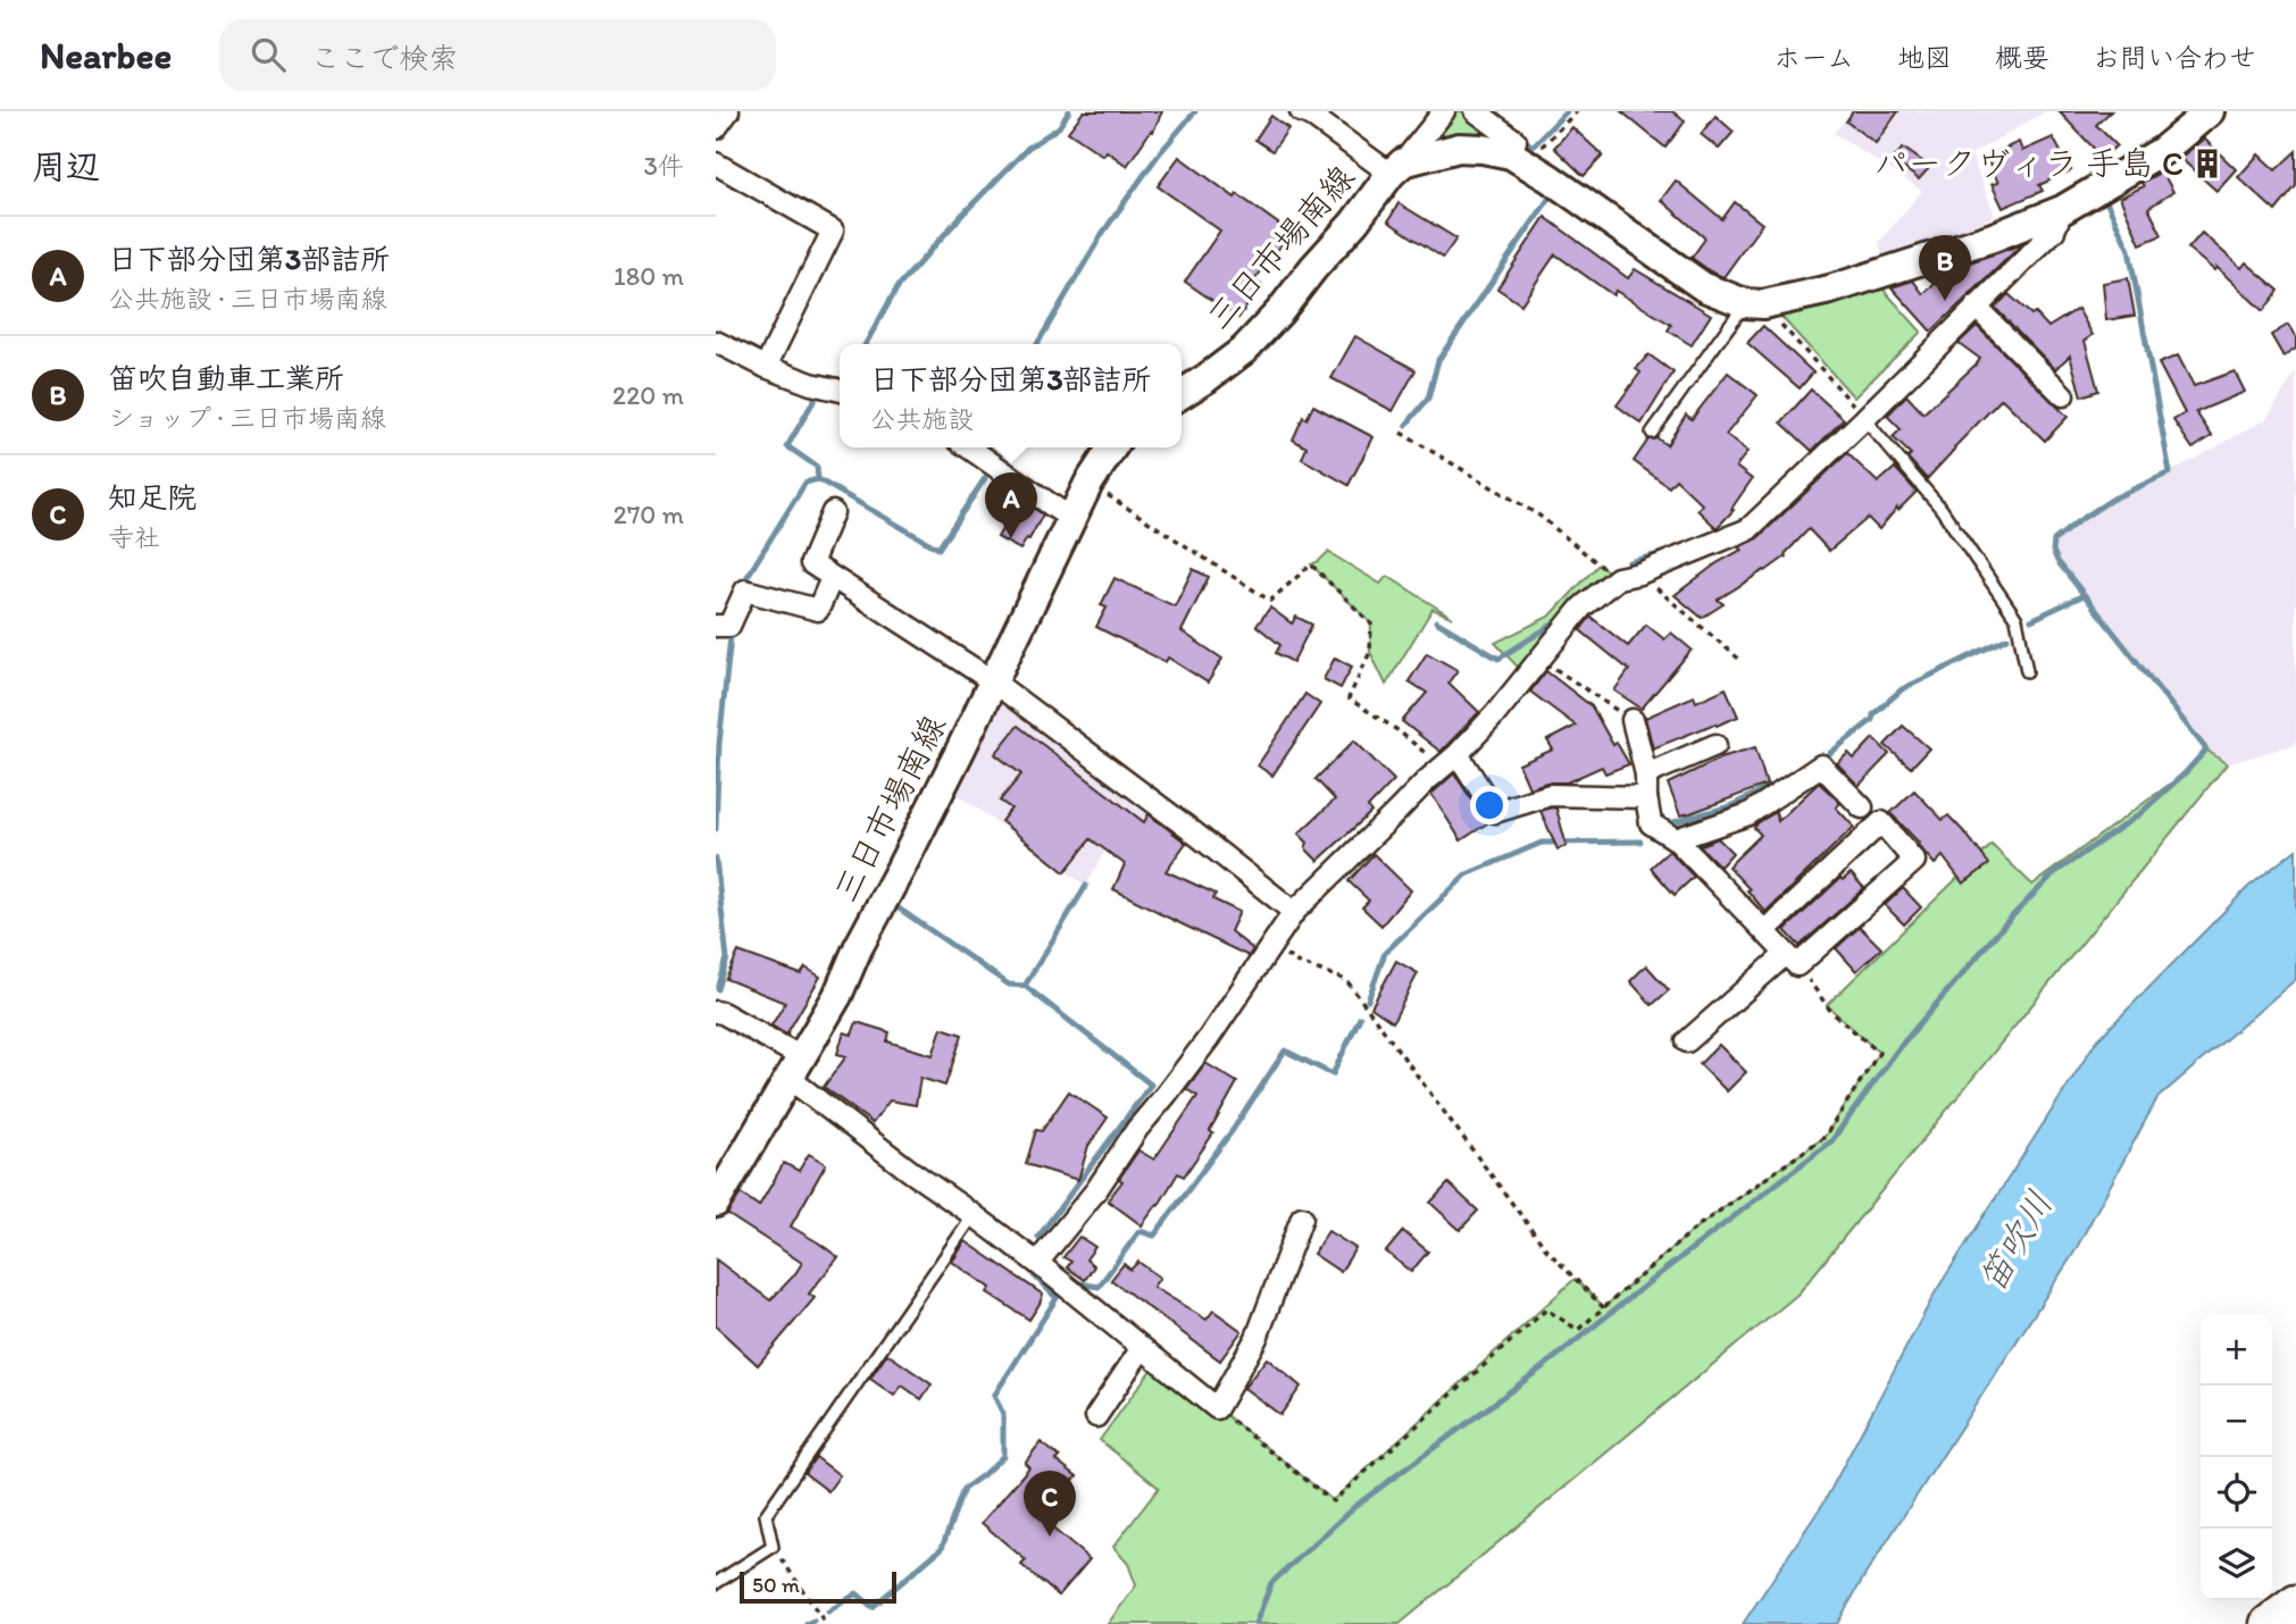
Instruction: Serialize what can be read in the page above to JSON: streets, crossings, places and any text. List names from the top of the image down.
{
  "streets": {
    "main road": ["三日市場南線"]
  },
  "water": ["笛吹川"],
  "places": {
    "building": ["パークヴィラ 手島 C"]
  },
  "scale_bar": "50 m",
  "page": {
    "header": "Nearbee",
    "search": "ここで検索",
    "nav": [
      "ホーム",
      "地図",
      "概要",
      "お問い合わせ"
    ],
    "heading": ["周辺", "3件"],
    "list": [
      {
        "mark": "A",
        "name": "日下部分団第3部詰所",
        "note": "公共施設 · 三日市場南線",
        "value": "180 m"
      },
      {
        "mark": "B",
        "name": "笛吹自動車工業所",
        "note": "ショップ · 三日市場南線",
        "value": "220 m"
      },
      {
        "mark": "C",
        "name": "知足院",
        "note": "寺社",
        "value": "270 m"
      }
    ],
    "pins": ["B", "A", "C"],
    "popup": ["日下部分団第3部詰所", "公共施設"],
    "map_buttons": ["+", "−"],
    "scale": "50 m"
  }
}
